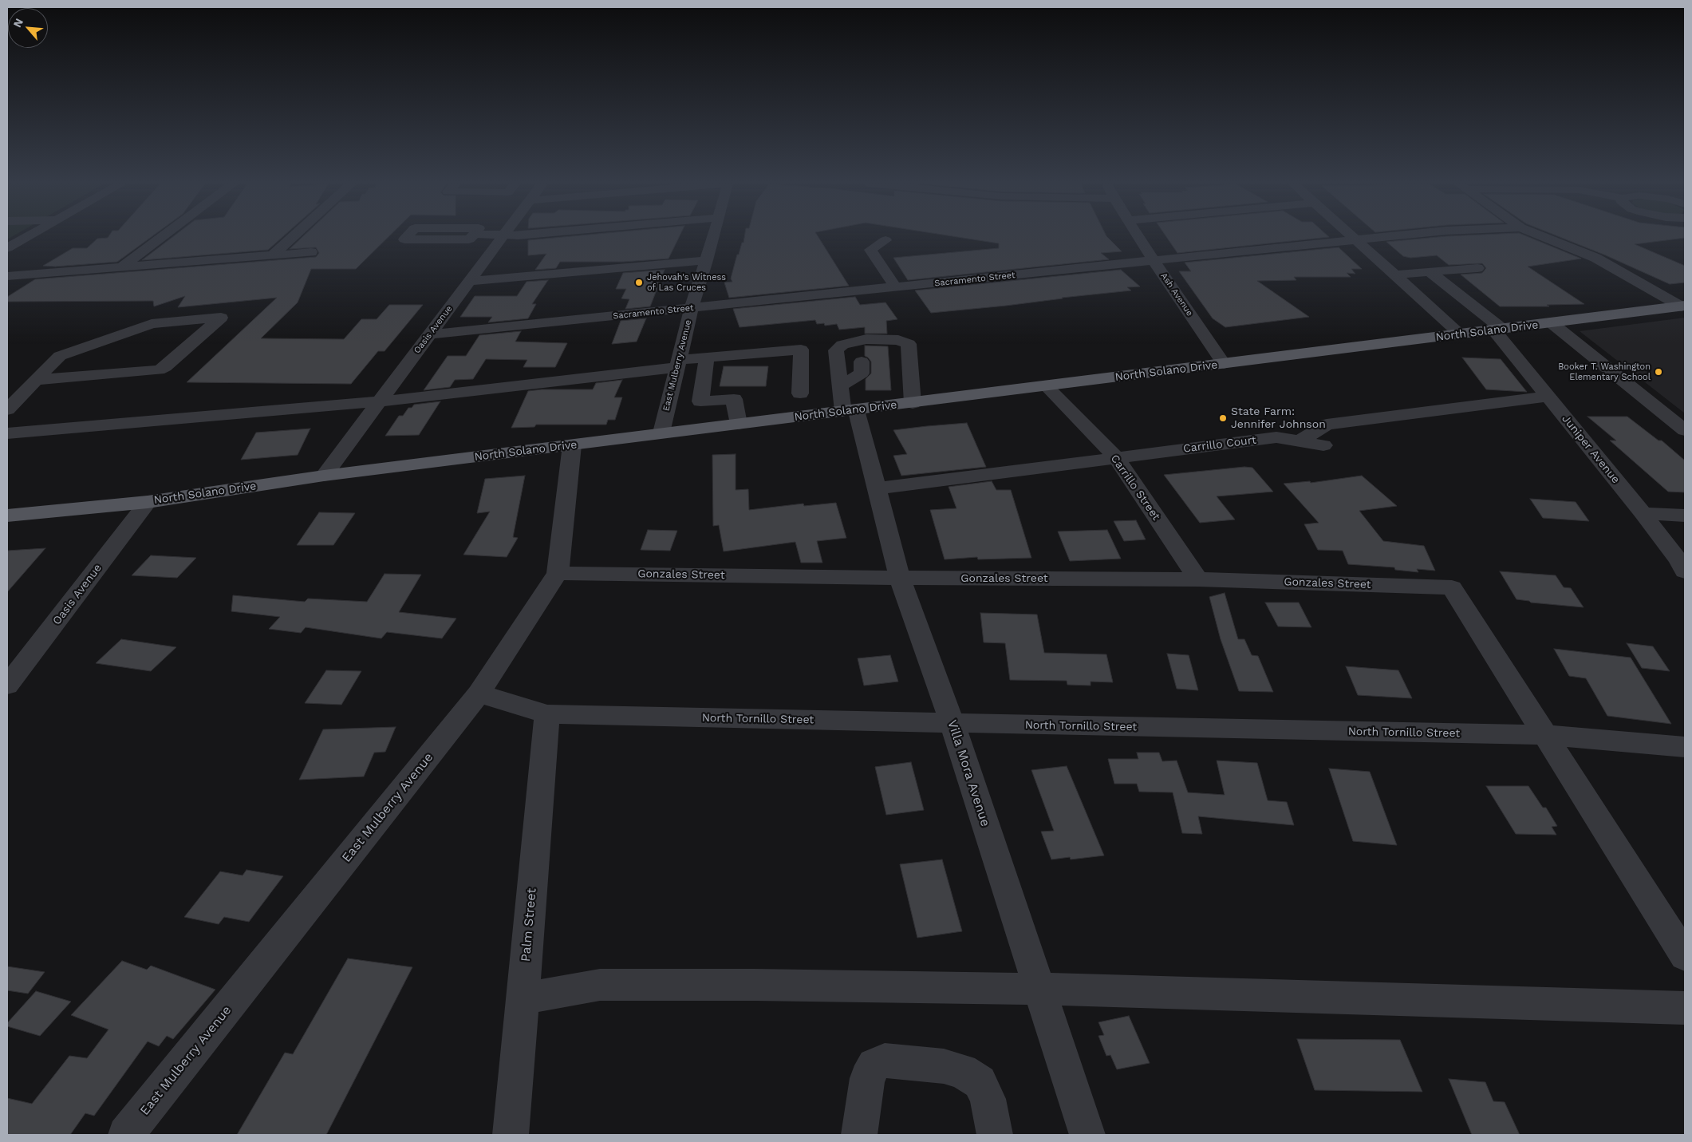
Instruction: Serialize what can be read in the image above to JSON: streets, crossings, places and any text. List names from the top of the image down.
{
  "streets": {
    "main road": ["North Solano Drive"],
    "street": [
      "Sacramento Street",
      "Ash Avenue",
      "Oasis Avenue",
      "East Mulberry Avenue",
      "Carrillo Court",
      "Juniper Avenue",
      "Carrillo Street",
      "Gonzales Street",
      "North Tornillo Street",
      "Villa Mora Avenue",
      "Palm Street"
    ]
  },
  "crossings": [
    ["Sacramento Street", "Ash Avenue"],
    ["Sacramento Street", "Oasis Avenue"],
    ["Sacramento Street", "East Mulberry Avenue"],
    ["Ash Avenue", "North Solano Drive"],
    ["Oasis Avenue", "North Solano Drive"],
    ["North Solano Drive", "East Mulberry Avenue"],
    ["North Solano Drive", "Juniper Avenue"],
    ["North Solano Drive", "Carrillo Street"],
    ["North Solano Drive", "Villa Mora Avenue"],
    ["East Mulberry Avenue", "Gonzales Street"],
    ["East Mulberry Avenue", "North Tornillo Street"],
    ["Carrillo Court", "Carrillo Street"],
    ["Carrillo Court", "Villa Mora Avenue"],
    ["Carrillo Street", "Gonzales Street"],
    ["Gonzales Street", "North Tornillo Street"],
    ["Gonzales Street", "Villa Mora Avenue"],
    ["North Tornillo Street", "Villa Mora Avenue"],
    ["North Tornillo Street", "Palm Street"]
  ],
  "places": ["Jehovah's Witness of Las Cruces", "Booker T. Washington Elementary School", "State Farm: Jennifer Johnson"],
  "north": "top left"
}
